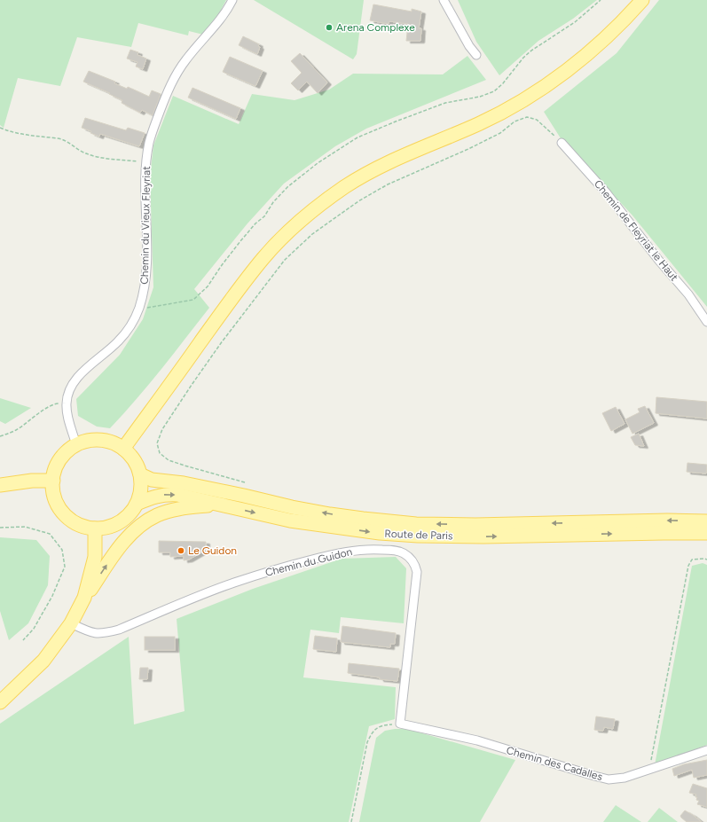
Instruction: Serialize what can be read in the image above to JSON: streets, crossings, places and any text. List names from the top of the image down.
{
  "streets": {
    "main road": ["Route de Paris"],
    "street": [
      "Chemin du Vieux Fleyriat",
      "Chemin de Fleyriat le Haut",
      "Chemin du Guidon",
      "Chemin des Cadalles"
    ]
  },
  "crossings": [
    ["Chemin du Vieux Fleyriat", "Route de Paris"],
    ["Chemin du Guidon", "Chemin des Cadalles"]
  ],
  "places": ["Arena Complexe", "Le Guidon"]
}
